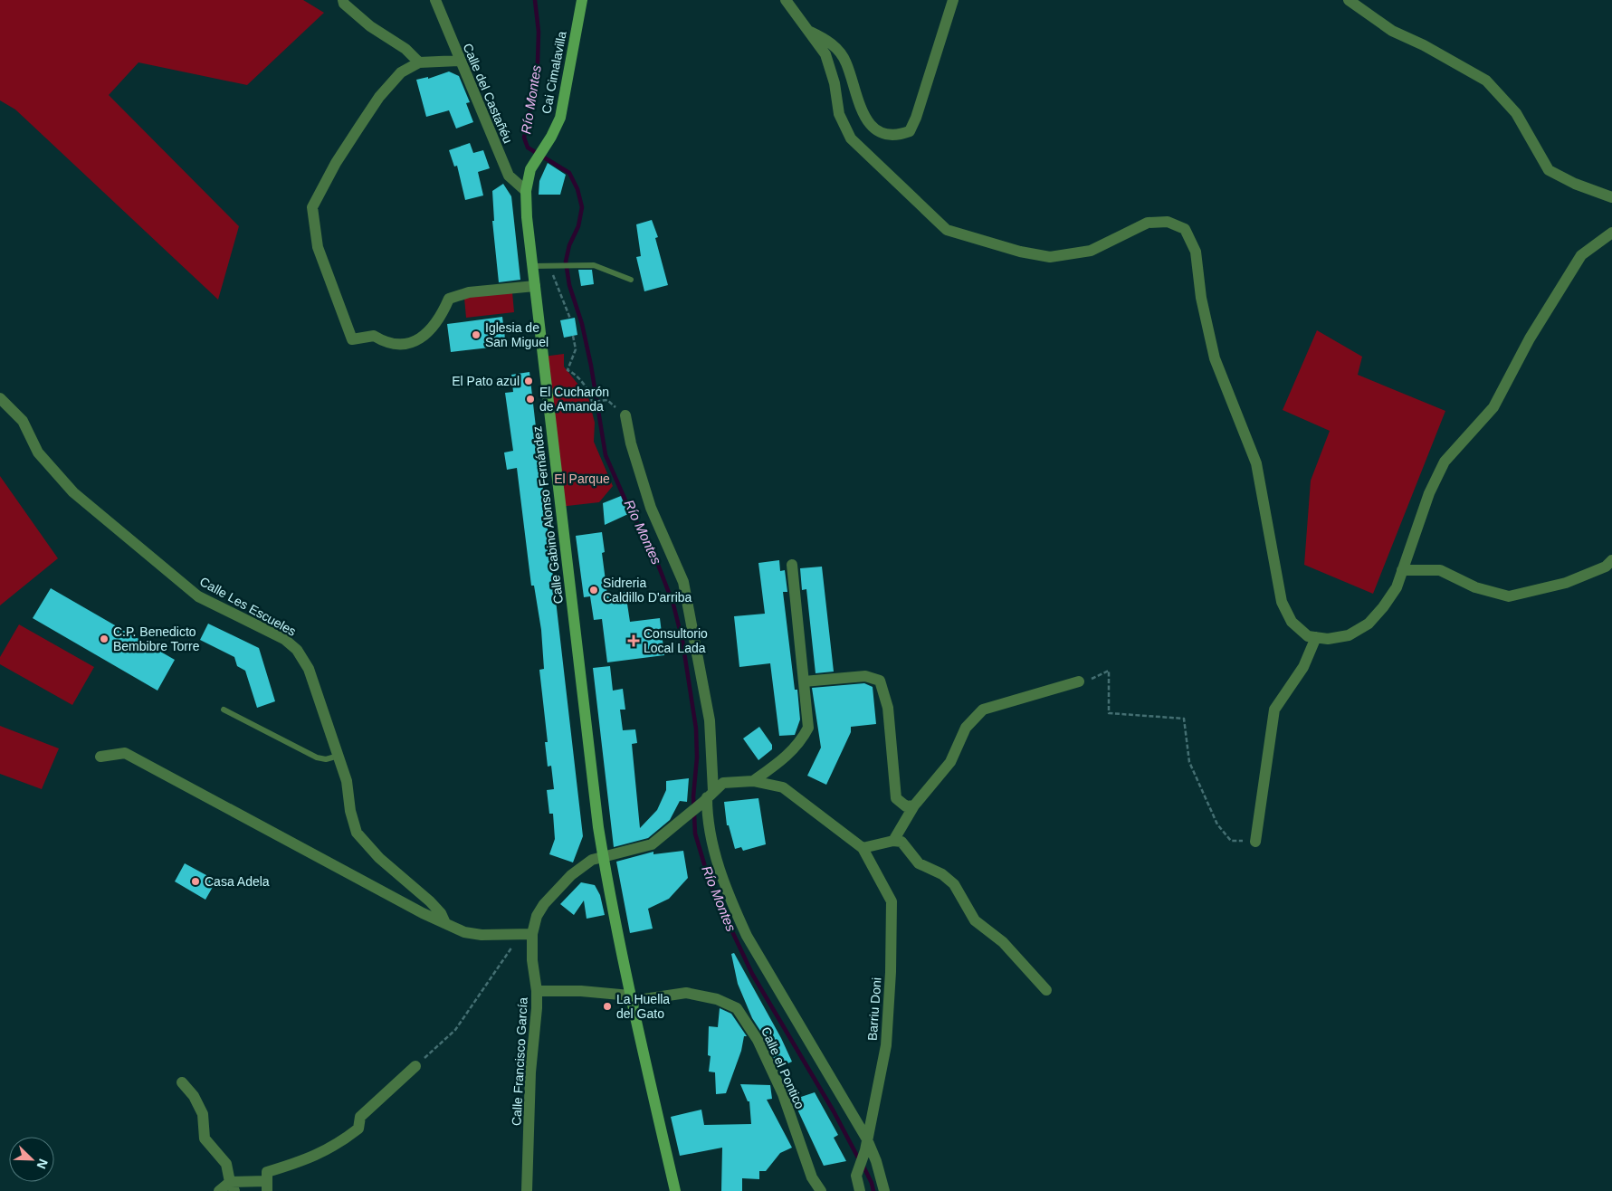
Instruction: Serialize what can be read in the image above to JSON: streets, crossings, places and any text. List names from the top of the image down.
{
  "streets": {
    "street": [
      "Cai Cimalavilla",
      "Calle del Castañéu",
      "Calle Gabino Alonso Fernández",
      "Calle Les Escueles",
      "Barriu Doni",
      "Calle Francisco García",
      "Calle el Pontico"
    ]
  },
  "crossings": [
    ["Cai Cimalavilla", "Calle Gabino Alonso Fernández"],
    ["Calle del Castañéu", "Calle Gabino Alonso Fernández"],
    ["Calle Gabino Alonso Fernández", "Barriu Doni"],
    ["Calle Gabino Alonso Fernández", "Calle Francisco García"],
    ["Calle Gabino Alonso Fernández", "Calle el Pontico"],
    ["Barriu Doni", "Calle Francisco García"],
    ["Calle Francisco García", "Calle el Pontico"]
  ],
  "water": ["Río Montes"],
  "parks": ["El Parque"],
  "places": {
    "other": [
      "Iglesia de San Miguel",
      "El Pato azul",
      "El Cucharón de Amanda",
      "Sidreria Caldillo D'arriba",
      "C.P. Benedicto Bembibre Torre",
      "Casa Adela",
      "La Huella del Gato"
    ],
    "health": ["Consultorio Local Lada"]
  },
  "north": "bottom right"
}
